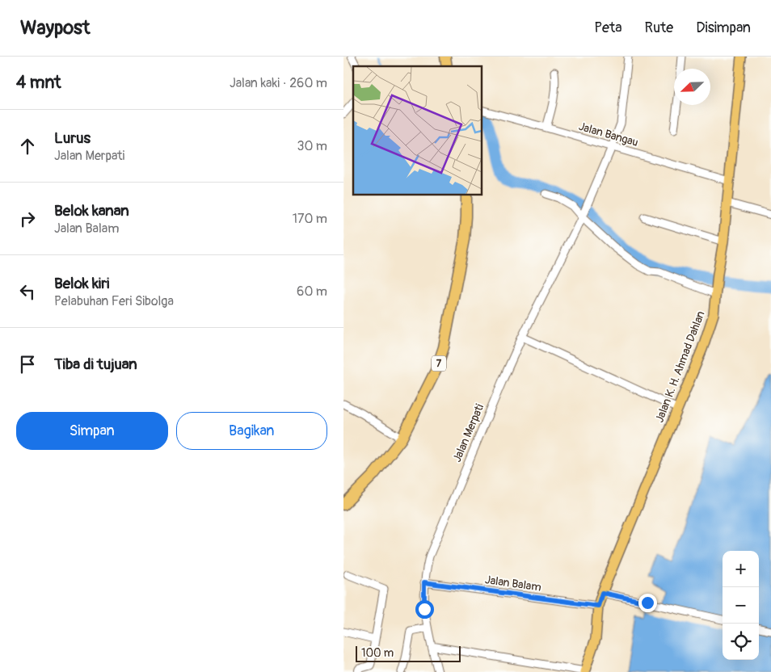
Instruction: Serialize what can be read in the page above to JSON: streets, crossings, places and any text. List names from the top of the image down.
{
  "streets": {
    "highway": ["7"],
    "main road": ["Jalan K. H. Ahmad Dahlan"],
    "street": ["Jalan Bangau", "Jalan Merpati", "Jalan Balam"]
  },
  "crossings": [
    ["Jalan Bangau", "Jalan K. H. Ahmad Dahlan"],
    ["Jalan Bangau", "Jalan Merpati"],
    ["Jalan K. H. Ahmad Dahlan", "Jalan Balam"],
    ["Jalan Merpati", "Jalan Balam"]
  ],
  "scale_bar": "100 m",
  "north": "bottom left",
  "page": {
    "header": "Waypost",
    "nav": ["Peta", "Rute", "Disimpan"],
    "heading": ["4 mnt", "Jalan kaki · 260 m"],
    "list": [
      ["Lurus", "Jalan Merpati", "30 m"],
      ["Belok kanan", "Jalan Balam", "170 m"],
      ["Belok kiri", "Pelabuhan Feri Sibolga", "60 m"],
      "Tiba di tujuan"
    ],
    "buttons": ["Simpan", "Bagikan"],
    "map_buttons": ["+", "−"],
    "scale": "100 m"
  }
}
